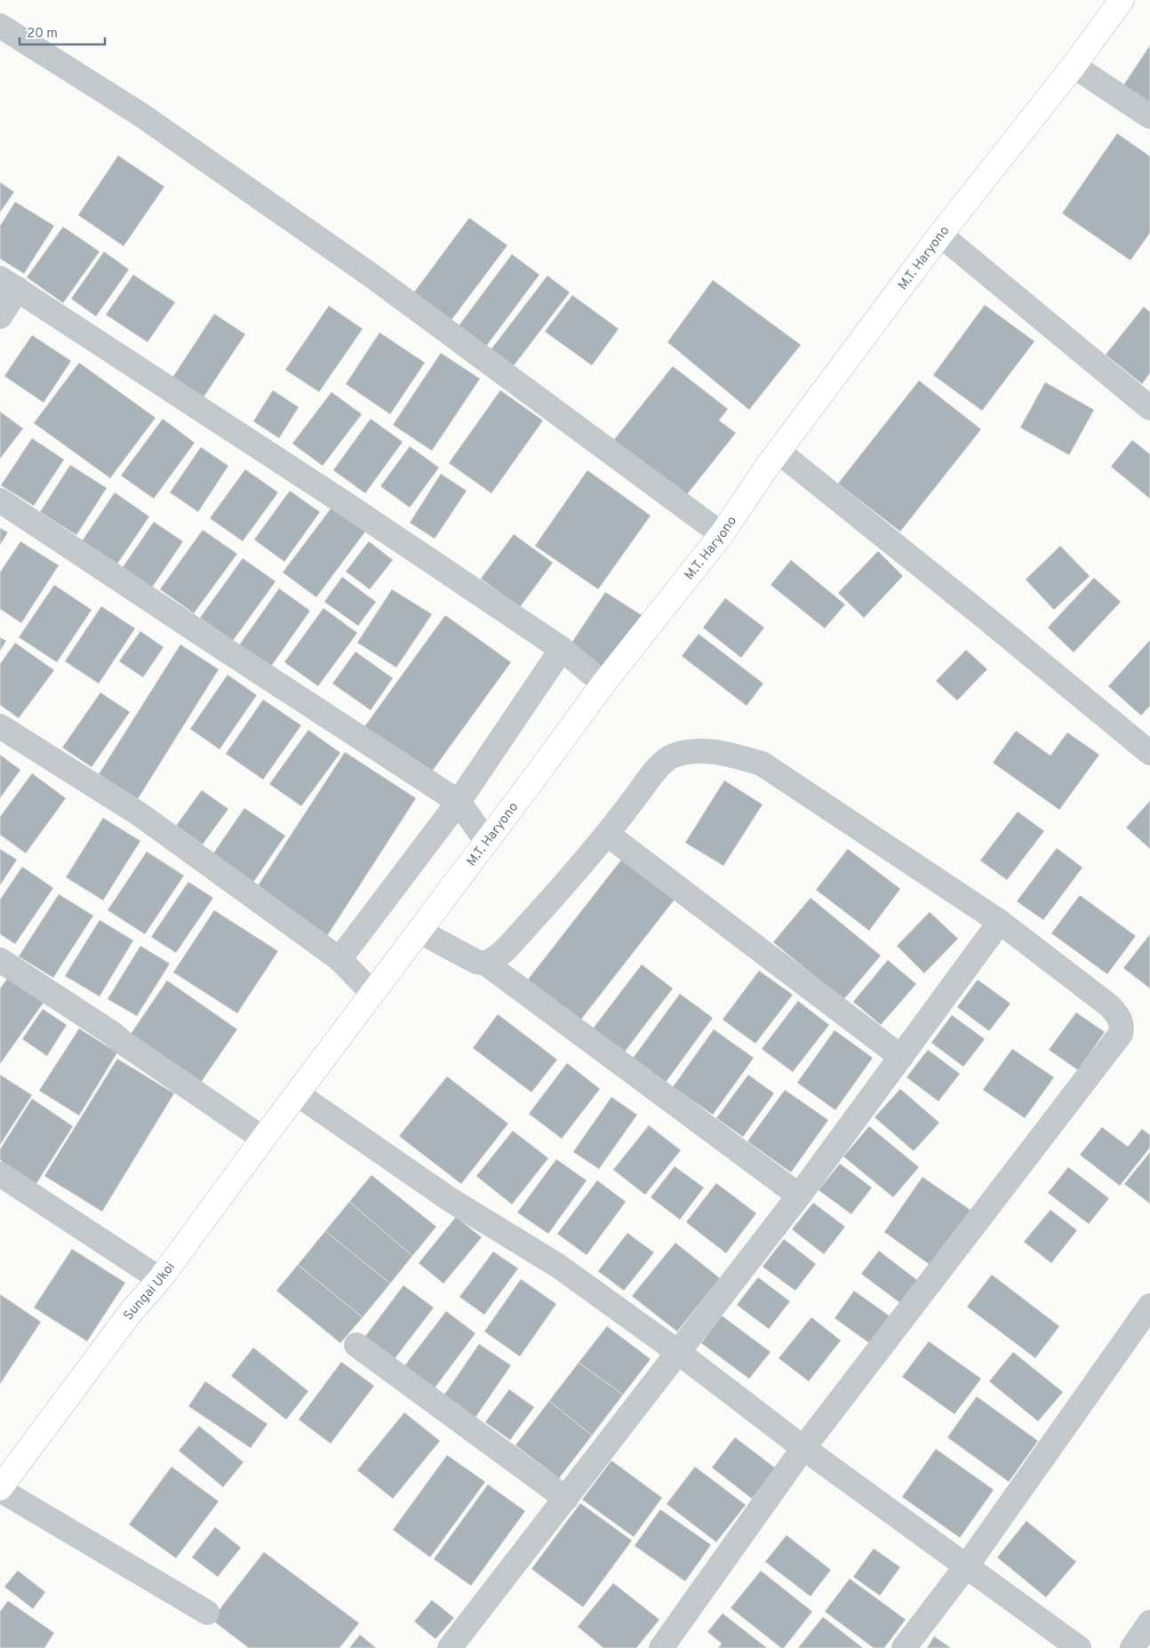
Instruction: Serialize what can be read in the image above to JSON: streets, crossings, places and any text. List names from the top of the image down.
{
  "streets": {
    "highway": ["M.T. Haryono", "Sungai Ukoi"]
  },
  "crossings": [
    ["M.T. Haryono", "Sungai Ukoi"]
  ],
  "scale_bar": "20 m"
}
